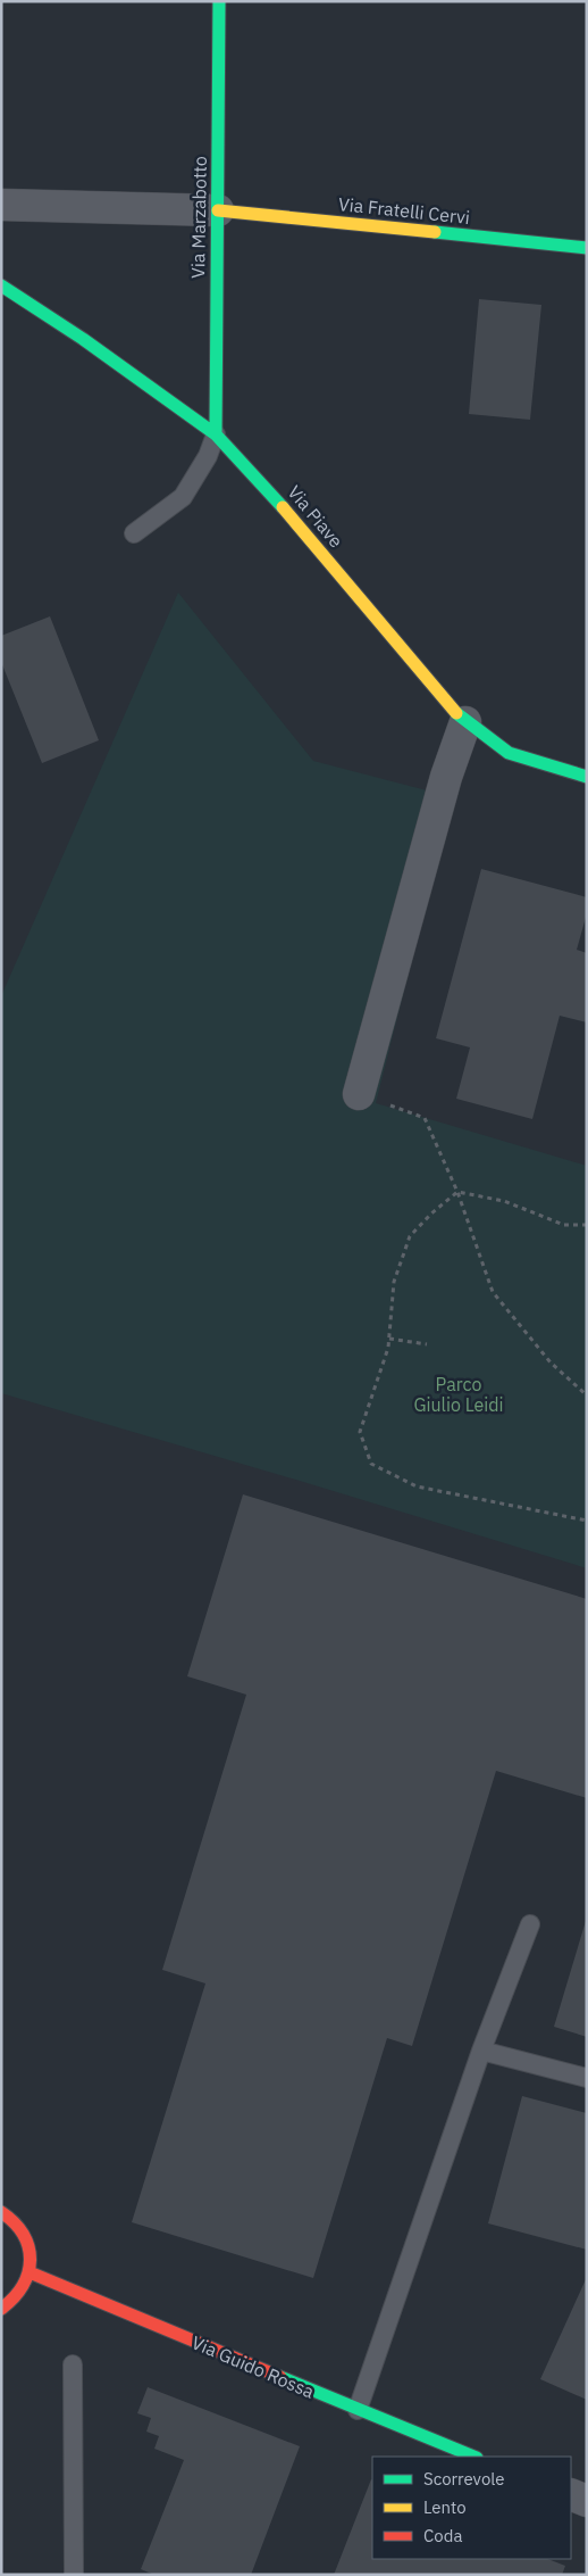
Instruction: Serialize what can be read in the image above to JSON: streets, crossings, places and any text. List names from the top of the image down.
{
  "streets": {
    "street": [
      "Via Fratelli Cervi",
      "Via Marzabotto",
      "Via Piave",
      "Via Guido Rossa"
    ]
  },
  "crossings": [
    ["Via Fratelli Cervi", "Via Marzabotto"],
    ["Via Marzabotto", "Via Piave"]
  ],
  "parks": ["Parco Giulio Leidi"],
  "legend": ["Scorrevole", "Lento", "Coda"]
}
